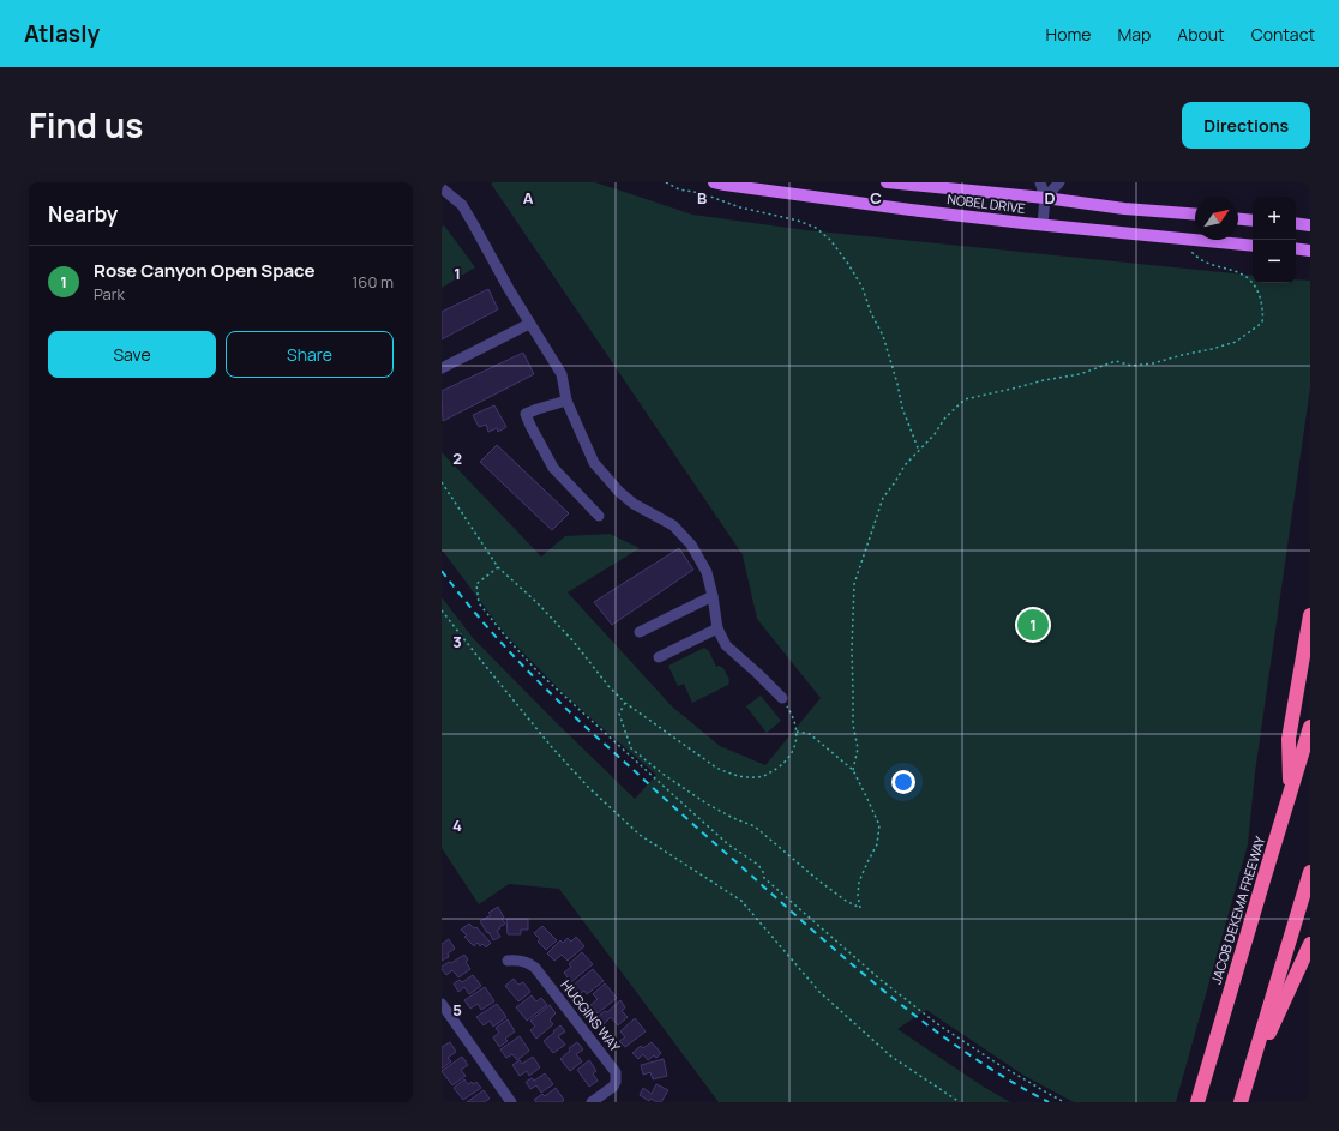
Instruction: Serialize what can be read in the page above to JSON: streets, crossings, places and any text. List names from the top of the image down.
{
  "streets": {
    "highway": ["JACOB DEKEMA FREEWAY"],
    "main road": ["NOBEL DRIVE"],
    "street": ["HUGGINS WAY"]
  },
  "north": "top right",
  "page": {
    "header": "Atlasly",
    "nav": [
      "Home",
      "Map",
      "About",
      "Contact"
    ],
    "title": "Find us",
    "buttons": [
      "Directions",
      ["Save", "Share"]
    ],
    "heading": "Nearby",
    "map_buttons": ["+", "−"],
    "list": [
      {
        "mark": "1",
        "name": "Rose Canyon Open Space",
        "note": "Park",
        "value": "160 m"
      }
    ],
    "pins": "1"
  },
  "grid": {
    "columns": [
      "A",
      "B",
      "C",
      "D"
    ],
    "rows": [
      "1",
      "2",
      "3",
      "4",
      "5"
    ]
  }
}
